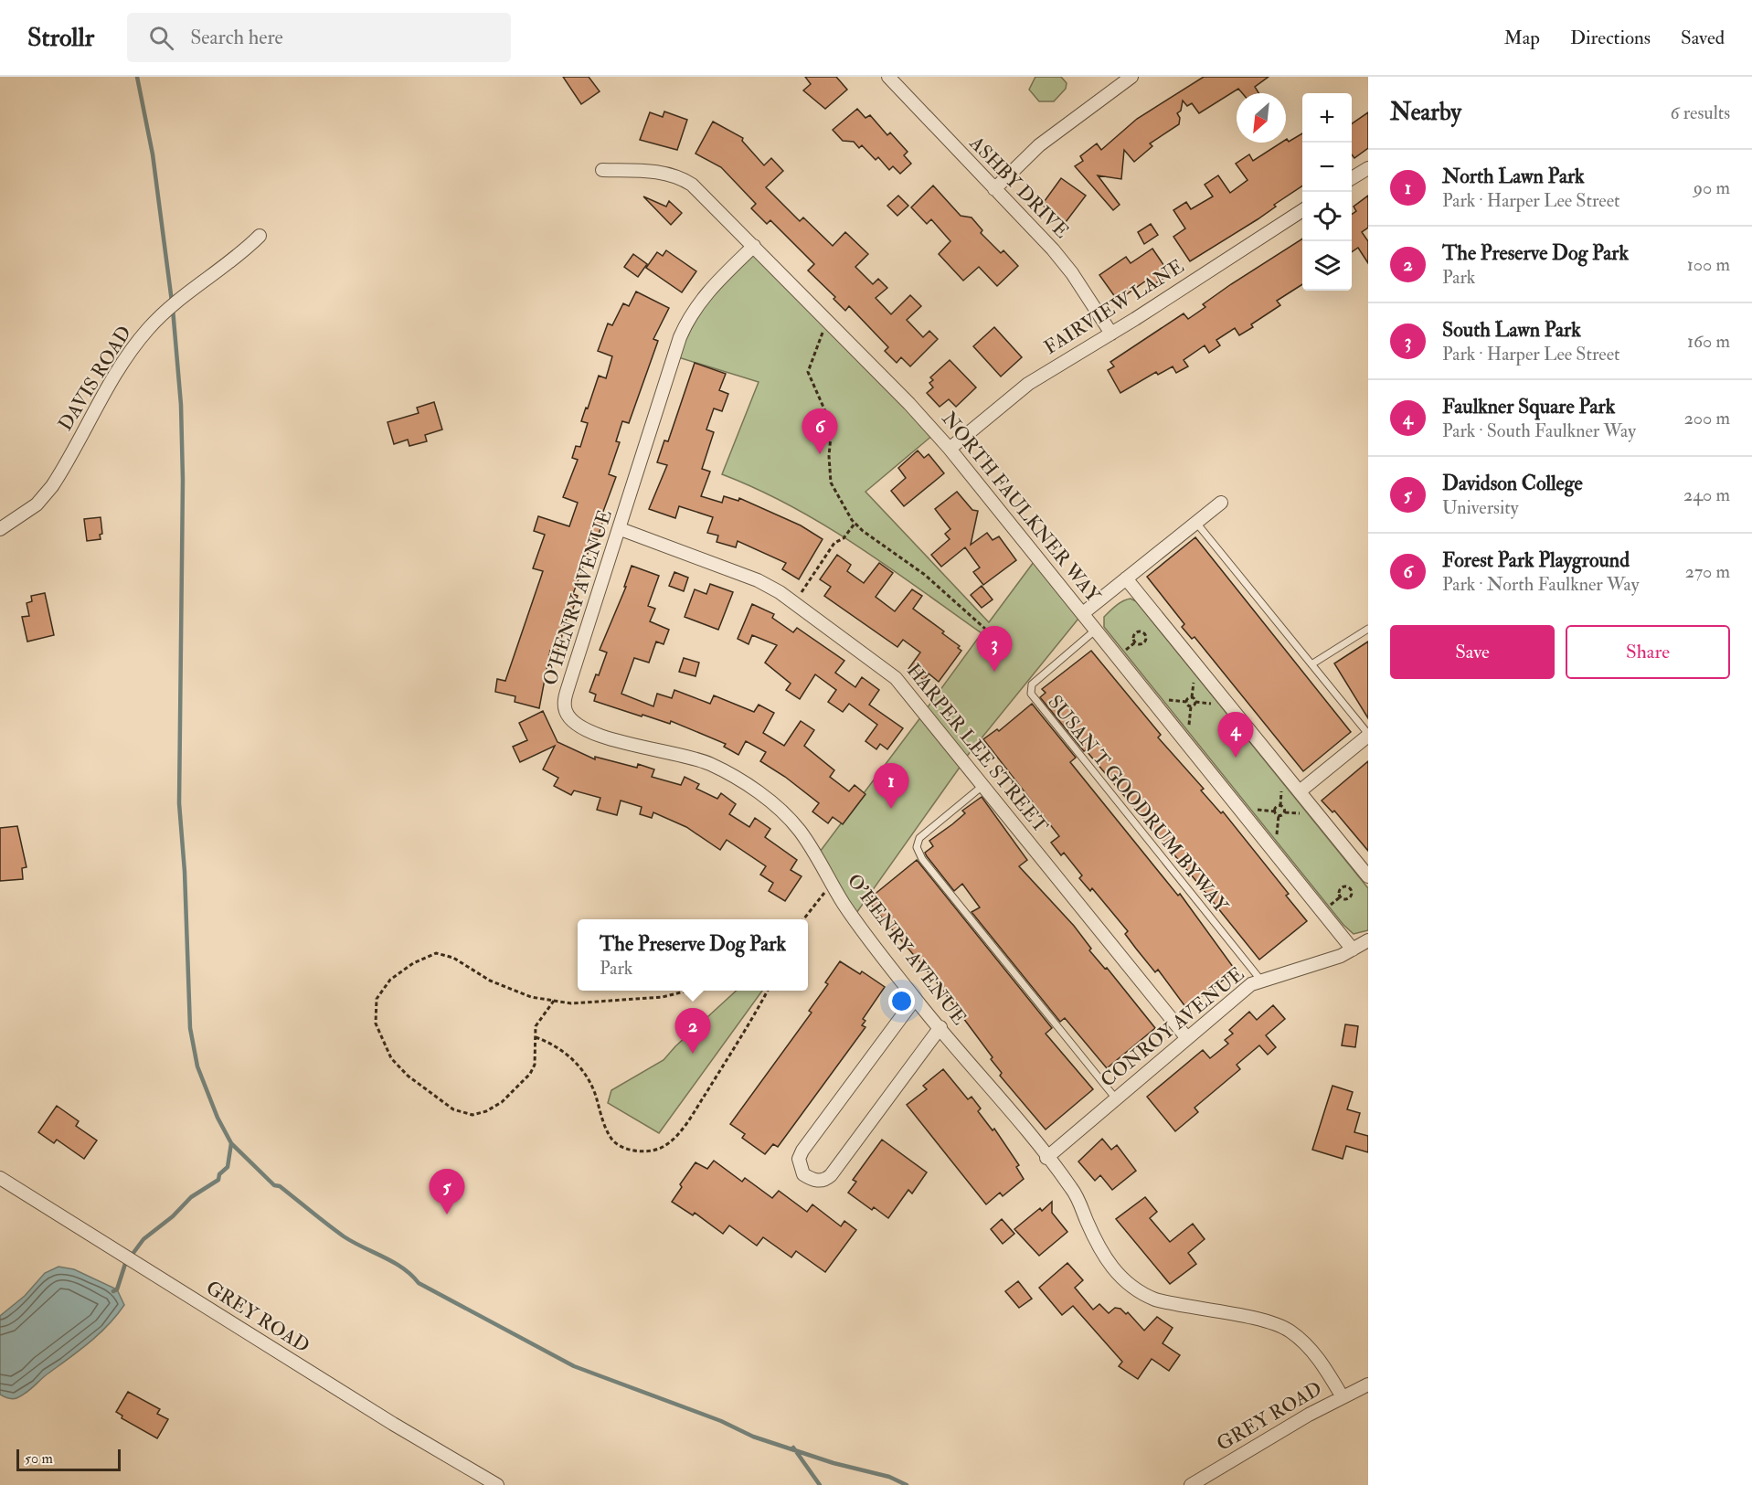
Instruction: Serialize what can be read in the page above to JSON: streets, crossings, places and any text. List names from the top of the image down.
{
  "streets": {
    "street": [
      "ASHBY DRIVE",
      "FAIRVIEW LANE",
      "DAVIS ROAD",
      "NORTH FAULKNER WAY",
      "O'HENRY AVENUE",
      "HARPER LEE STREET",
      "CONROY AVENUE",
      "GREY ROAD"
    ],
    "lane": ["SUSAN T GOODRUM BYWAY"]
  },
  "crossings": [
    ["ASHBY DRIVE", "FAIRVIEW LANE"],
    ["FAIRVIEW LANE", "NORTH FAULKNER WAY"],
    ["NORTH FAULKNER WAY", "O'HENRY AVENUE"],
    ["NORTH FAULKNER WAY", "SUSAN T GOODRUM BYWAY"],
    ["NORTH FAULKNER WAY", "CONROY AVENUE"],
    ["O'HENRY AVENUE", "HARPER LEE STREET"],
    ["O'HENRY AVENUE", "CONROY AVENUE"],
    ["O'HENRY AVENUE", "GREY ROAD"],
    ["HARPER LEE STREET", "CONROY AVENUE"],
    ["SUSAN T GOODRUM BYWAY", "CONROY AVENUE"]
  ],
  "scale_bar": "50 m",
  "north": "bottom left",
  "page": {
    "header": "Strollr",
    "search": "Search here",
    "nav": ["Map", "Directions", "Saved"],
    "heading": ["Nearby", "6 results"],
    "map_buttons": ["+", "−"],
    "list": [
      {
        "mark": "1",
        "name": "North Lawn Park",
        "note": "Park · Harper Lee Street",
        "value": "90 m"
      },
      {
        "mark": "2",
        "name": "The Preserve Dog Park",
        "note": "Park",
        "value": "100 m"
      },
      {
        "mark": "3",
        "name": "South Lawn Park",
        "note": "Park · Harper Lee Street",
        "value": "160 m"
      },
      {
        "mark": "4",
        "name": "Faulkner Square Park",
        "note": "Park · South Faulkner Way",
        "value": "200 m"
      },
      {
        "mark": "5",
        "name": "Davidson College",
        "note": "University",
        "value": "240 m"
      },
      {
        "mark": "6",
        "name": "Forest Park Playground",
        "note": "Park · North Faulkner Way",
        "value": "270 m"
      }
    ],
    "pins": [
      "6",
      "3",
      "4",
      "1",
      "2",
      "5"
    ],
    "buttons": ["Save", "Share"],
    "popup": ["The Preserve Dog Park", "Park"],
    "scale": "50 m"
  }
}
